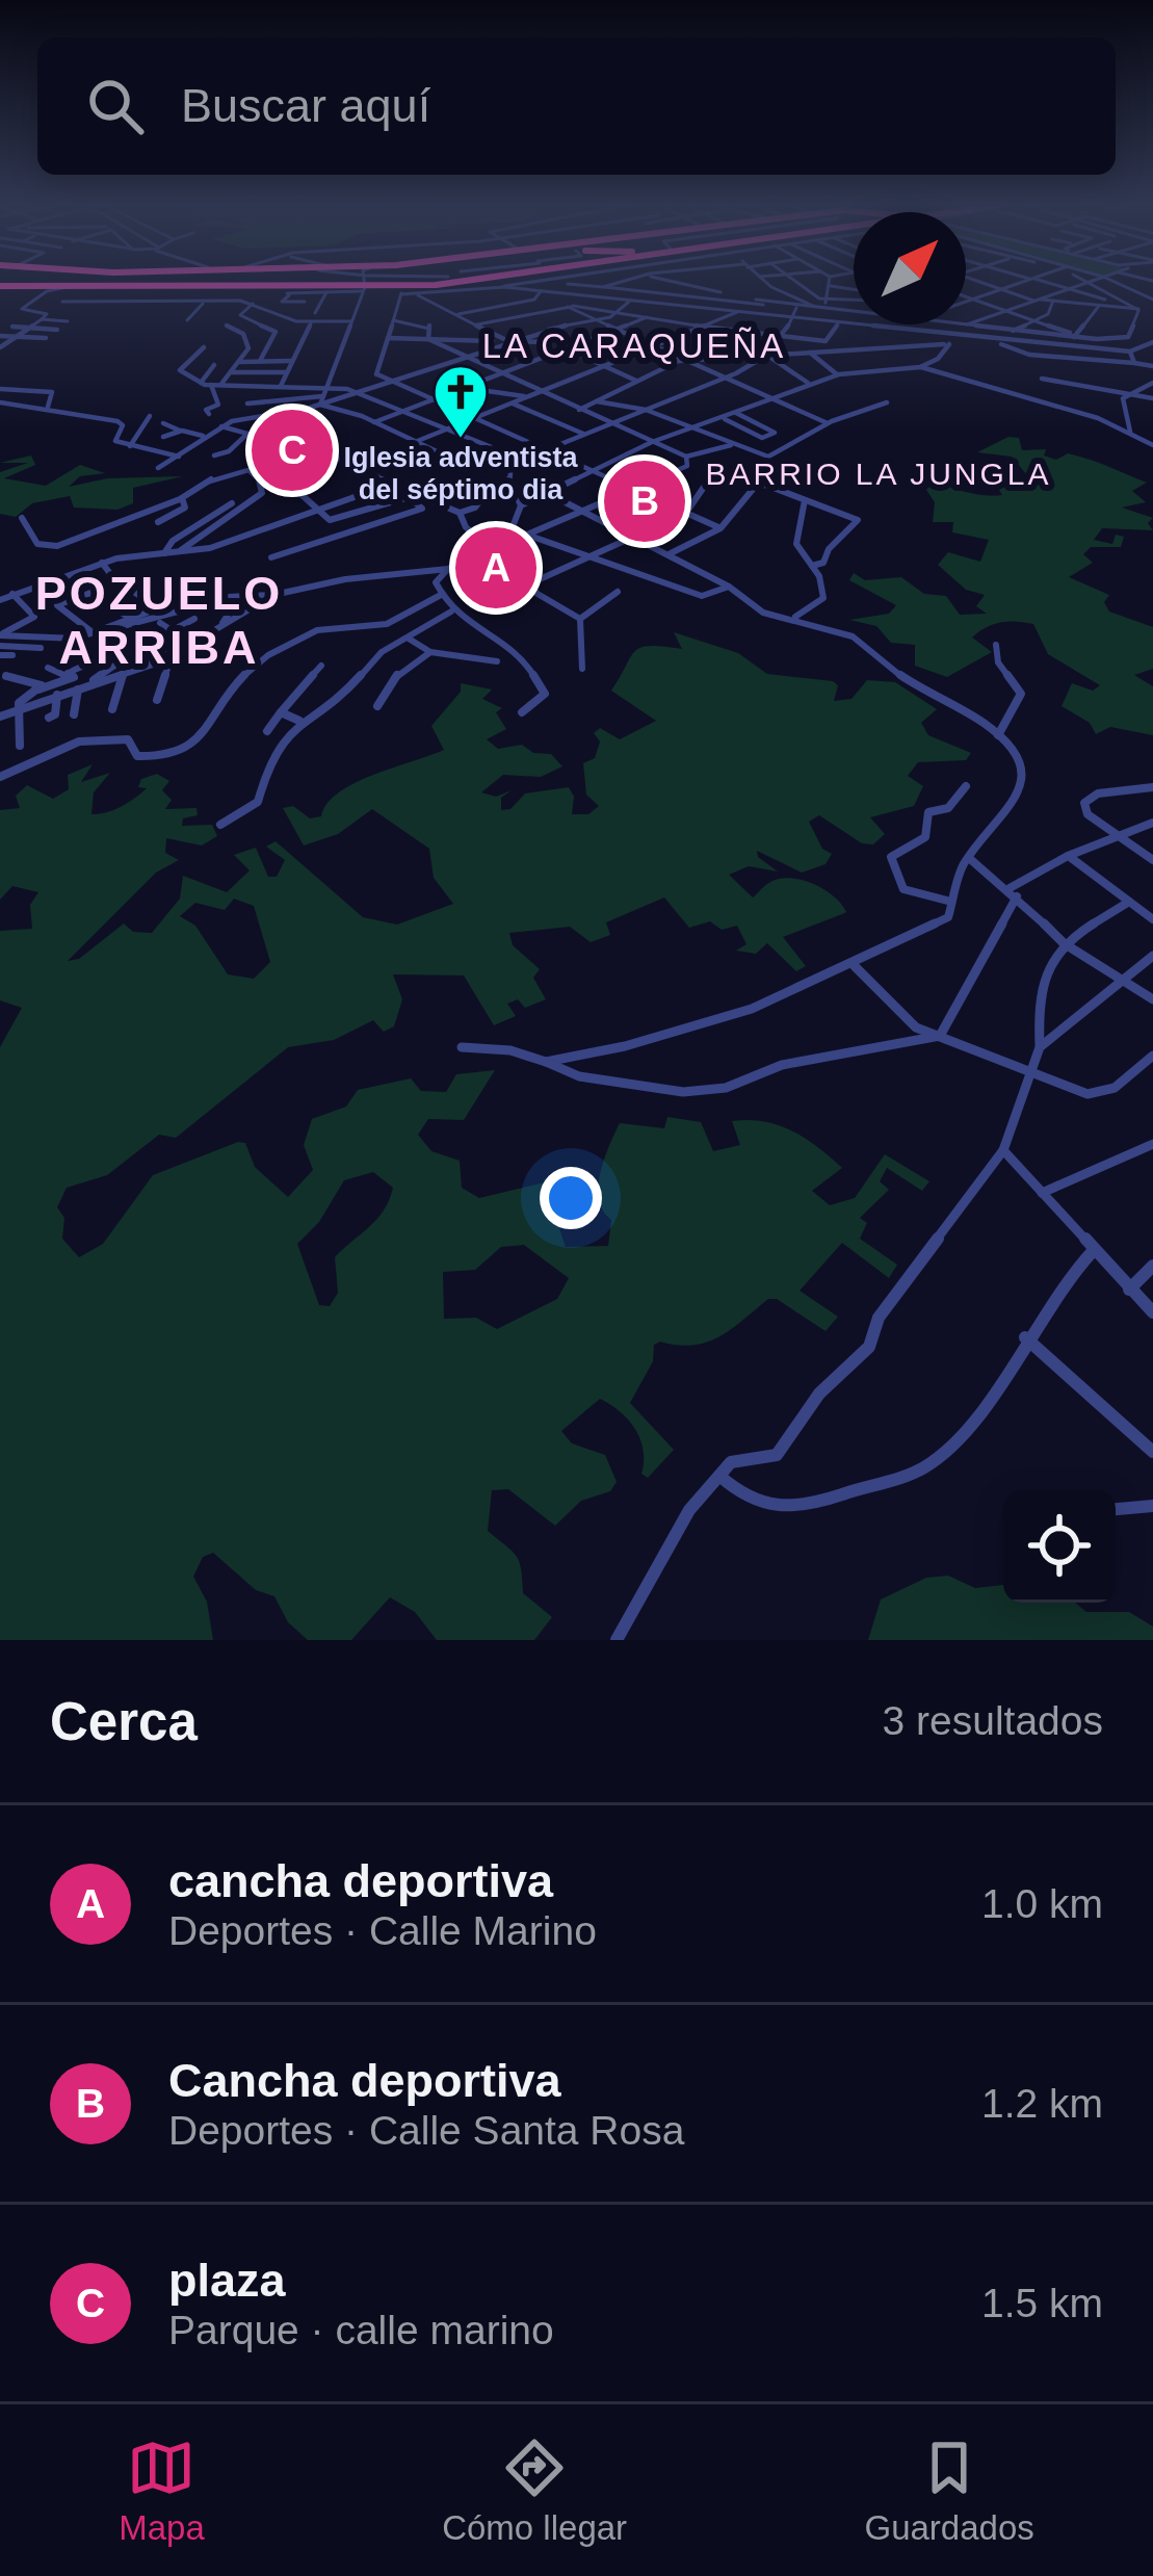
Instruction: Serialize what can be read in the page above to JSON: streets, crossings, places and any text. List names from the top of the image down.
{
  "districts": ["LA CARAQUEÑA", "BARRIO LA JUNGLA", "POZUELO ARRIBA"],
  "places": {
    "church": ["Iglesia adventista del séptimo dia"]
  },
  "north": "top right",
  "page": {
    "search": "Buscar aquí",
    "pins": ["C", "B", "A"],
    "heading": ["Cerca", "3 resultados"],
    "list": [
      {
        "mark": "A",
        "name": "cancha deportiva",
        "note": "Deportes · Calle Marino",
        "value": "1.0 km"
      },
      {
        "mark": "B",
        "name": "Cancha deportiva",
        "note": "Deportes · Calle Santa Rosa",
        "value": "1.2 km"
      },
      {
        "mark": "C",
        "name": "plaza",
        "note": "Parque · calle marino",
        "value": "1.5 km"
      }
    ],
    "nav": ["Mapa", "Cómo llegar", "Guardados"]
  }
}
